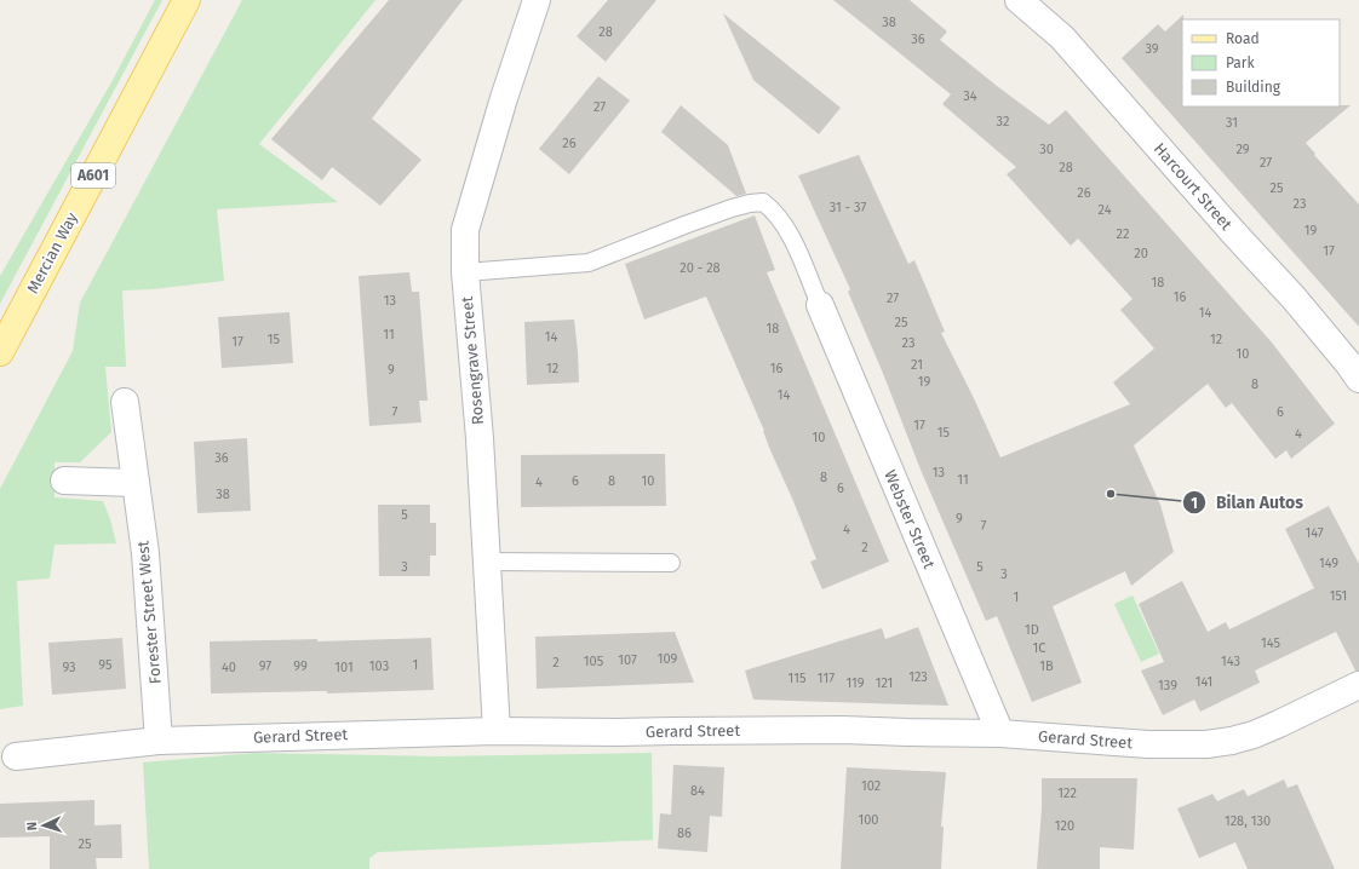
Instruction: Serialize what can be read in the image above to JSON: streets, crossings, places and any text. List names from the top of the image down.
{
  "streets": {
    "main road": ["A601", "Mercian Way"],
    "street": [
      "Harcourt Street",
      "Rosengrave Street",
      "Webster Street",
      "Forester Street West",
      "Gerard Street"
    ]
  },
  "crossings": [
    ["Rosengrave Street", "Gerard Street"],
    ["Webster Street", "Gerard Street"],
    ["Forester Street West", "Gerard Street"]
  ],
  "places": ["Bilan Autos"],
  "house_numbers": [
    "38",
    "28",
    "36",
    "39",
    "34",
    "27",
    "32",
    "31",
    "26",
    "30",
    "29",
    "27",
    "28",
    "25",
    "26",
    "23",
    "31 - 37",
    "24",
    "19",
    "22",
    "17",
    "20",
    "20 - 28",
    "18",
    "16",
    "27",
    "13",
    "14",
    "25",
    "18",
    "11",
    "14",
    "15",
    "12",
    "17",
    "23",
    "10",
    "21",
    "12",
    "16",
    "9",
    "19",
    "8",
    "14",
    "7",
    "6",
    "17",
    "15",
    "4",
    "10",
    "36",
    "13",
    "8",
    "11",
    "6",
    "8",
    "10",
    "4",
    "6",
    "38",
    "5",
    "9",
    "7",
    "4",
    "147",
    "2",
    "149",
    "3",
    "5",
    "3",
    "151",
    "1",
    "1D",
    "145",
    "1C",
    "109",
    "107",
    "105",
    "143",
    "2",
    "95",
    "1",
    "97",
    "99",
    "103",
    "1B",
    "93",
    "40",
    "101",
    "123",
    "115",
    "117",
    "141",
    "119",
    "121",
    "139",
    "102",
    "84",
    "122",
    "100",
    "128, 130",
    "120",
    "86",
    "25"
  ],
  "legend": ["Road", "Park", "Building"],
  "north": "left"
}
